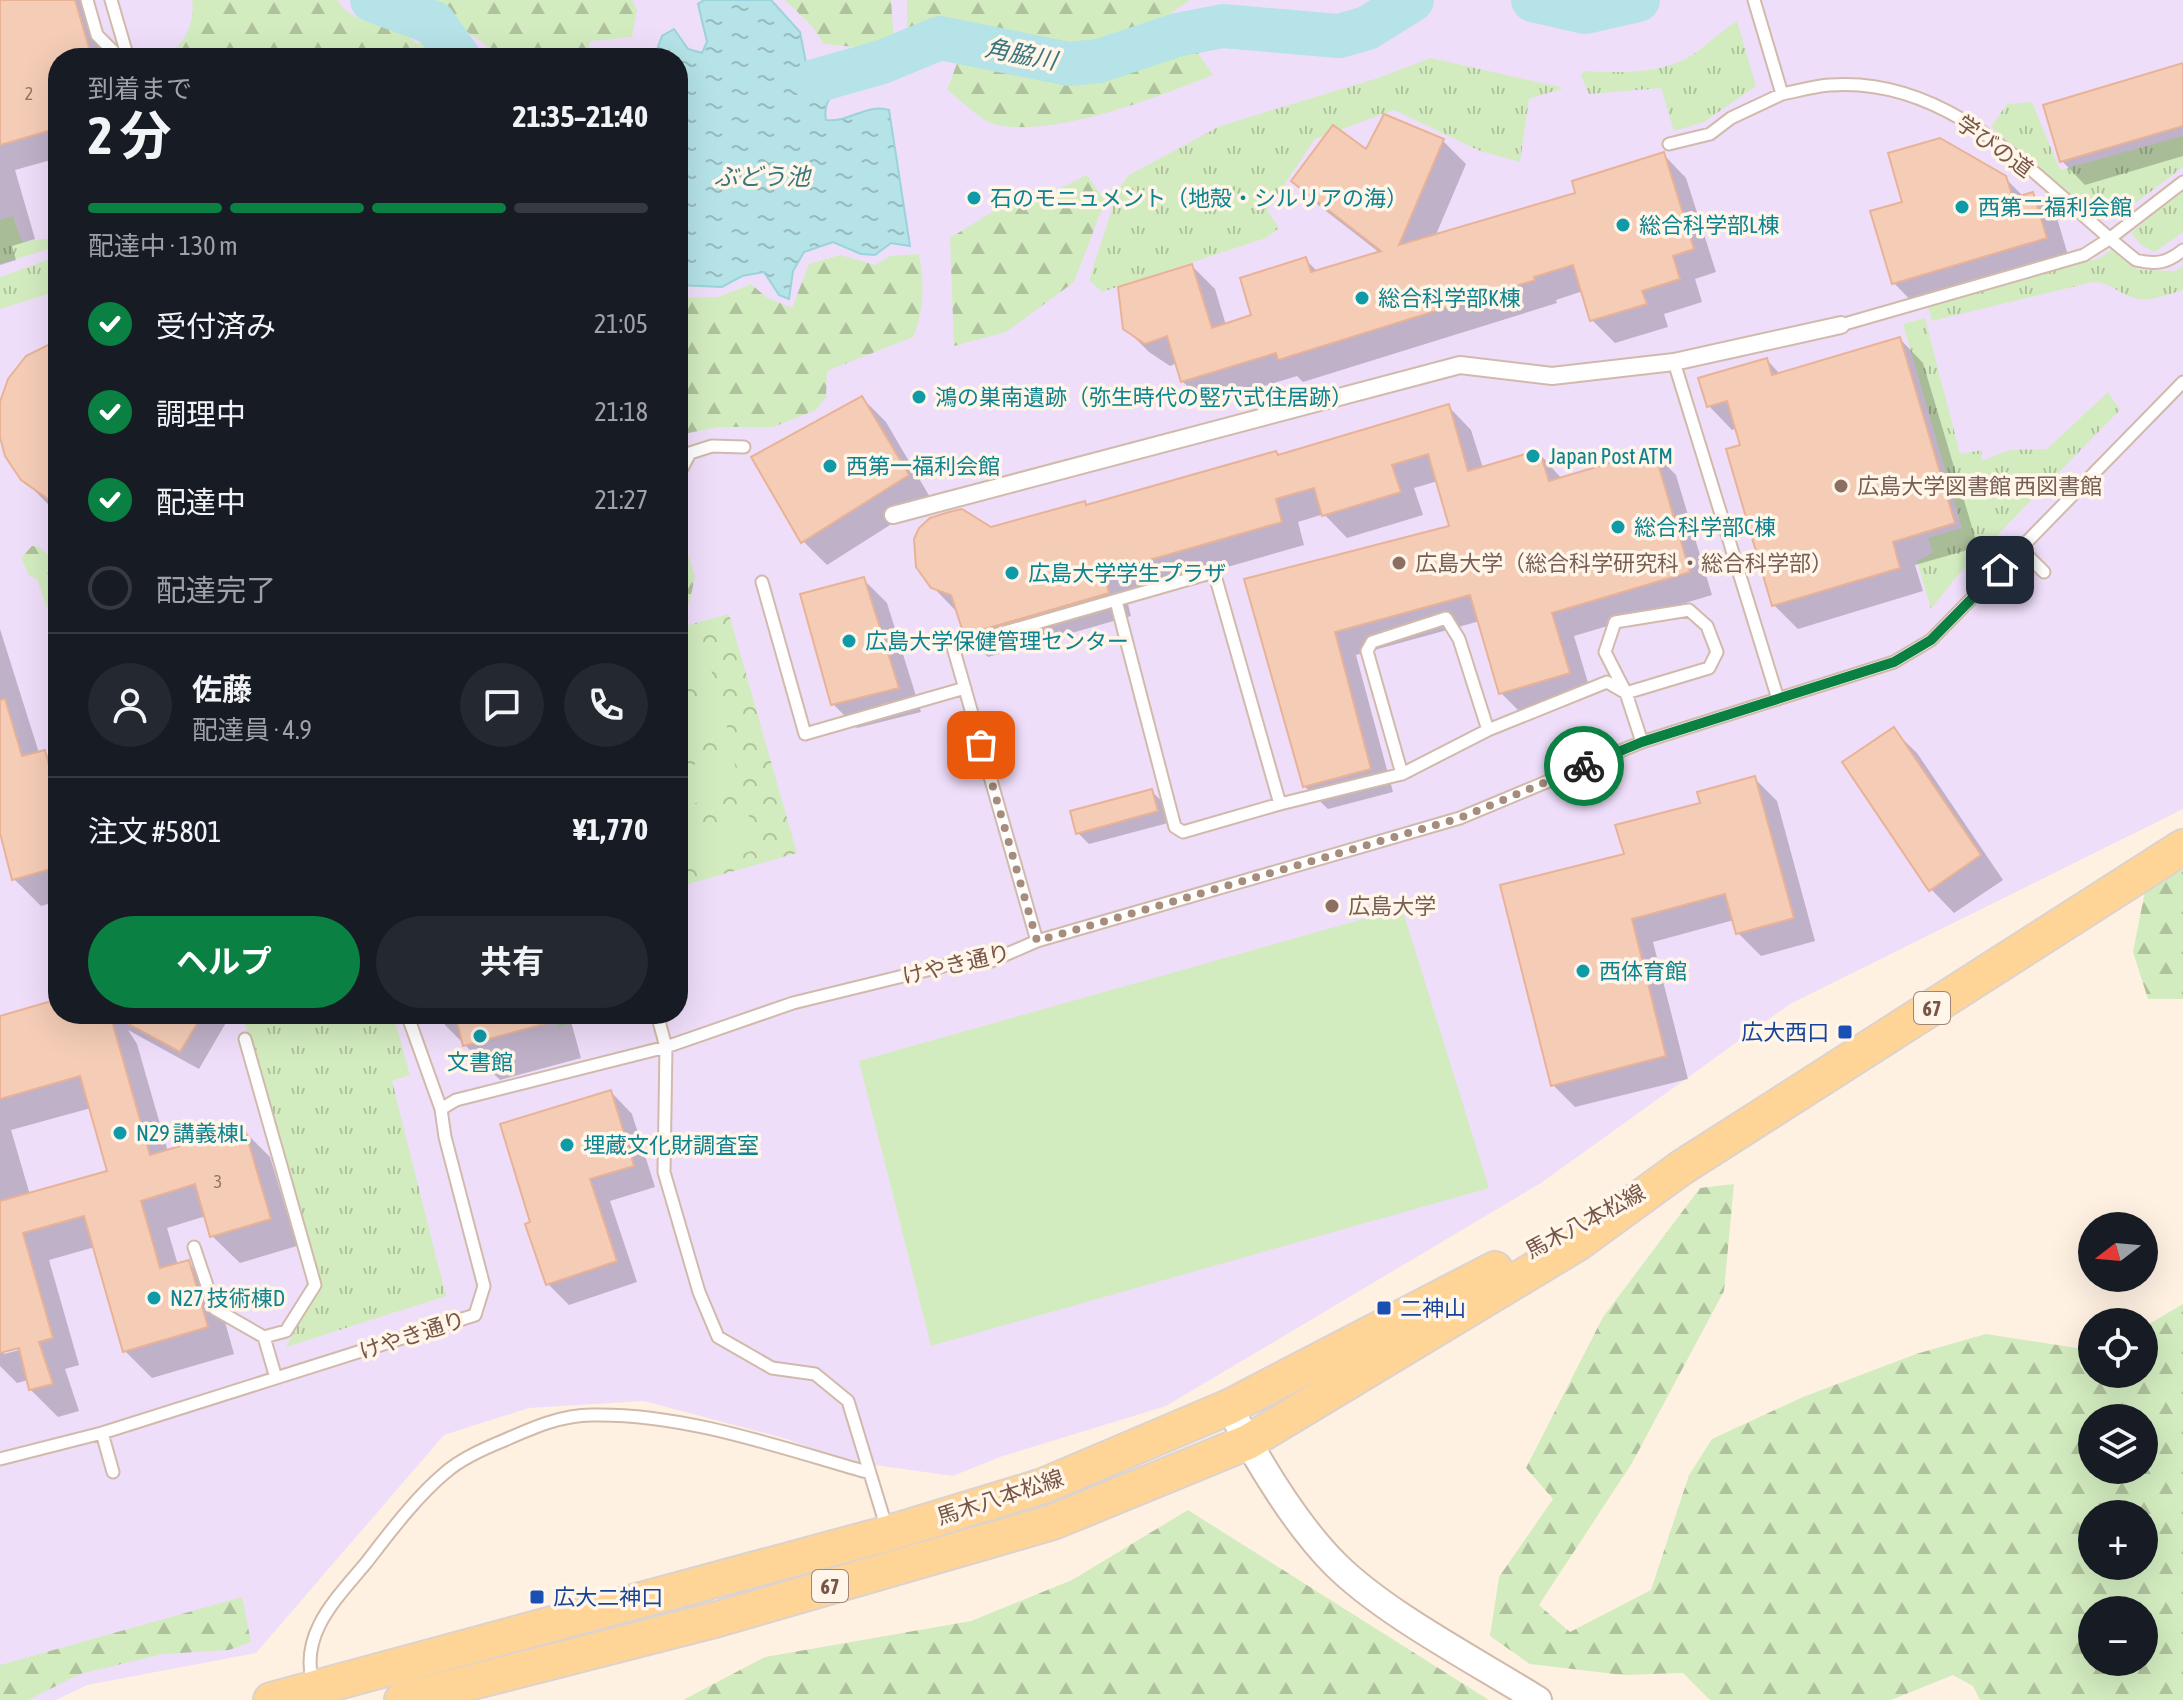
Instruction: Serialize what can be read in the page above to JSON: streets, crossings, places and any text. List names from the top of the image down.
{
  "streets": {
    "main road": ["67", "馬木八本松線"],
    "lane": ["学びの道", "けやき通り"]
  },
  "water": ["角脇川", "ぶどう池"],
  "places": {
    "other": [
      "石のモニュメント（地殻・シルリアの海）",
      "西第二福利会館",
      "総合科学部L棟",
      "総合科学部K棟",
      "鴻の巣南遺跡（弥生時代の竪穴式住居跡）",
      "Japan Post ATM",
      "西第一福利会館",
      "広島大学図書館 西図書館",
      "総合科学部C棟",
      "広島大学（総合科学研究科・総合科学部）",
      "広島大学学生プラザ",
      "広島大学保健管理センター",
      "広島大学",
      "西体育館",
      "文書館",
      "N29 講義棟L",
      "埋蔵文化財調査室",
      "N27 技術棟D"
    ],
    "transit": ["広大西口", "二神山", "広大二神口"]
  },
  "house_numbers": ["2", "3"],
  "north": "left",
  "page": {
    "heading": ["2 分", "到着まで", "21:35–21:40"],
    "panel": [
      "佐藤",
      "配達員 · 4.9",
      "注文 #5801",
      "¥1,770"
    ],
    "bar": "配達中 · 130 m",
    "list": [
      ["受付済み", "21:05"],
      ["調理中", "21:18"],
      ["配達中", "21:27"],
      "配達完了"
    ],
    "buttons": ["ヘルプ", "共有"],
    "map_buttons": ["+", "−"]
  }
}
